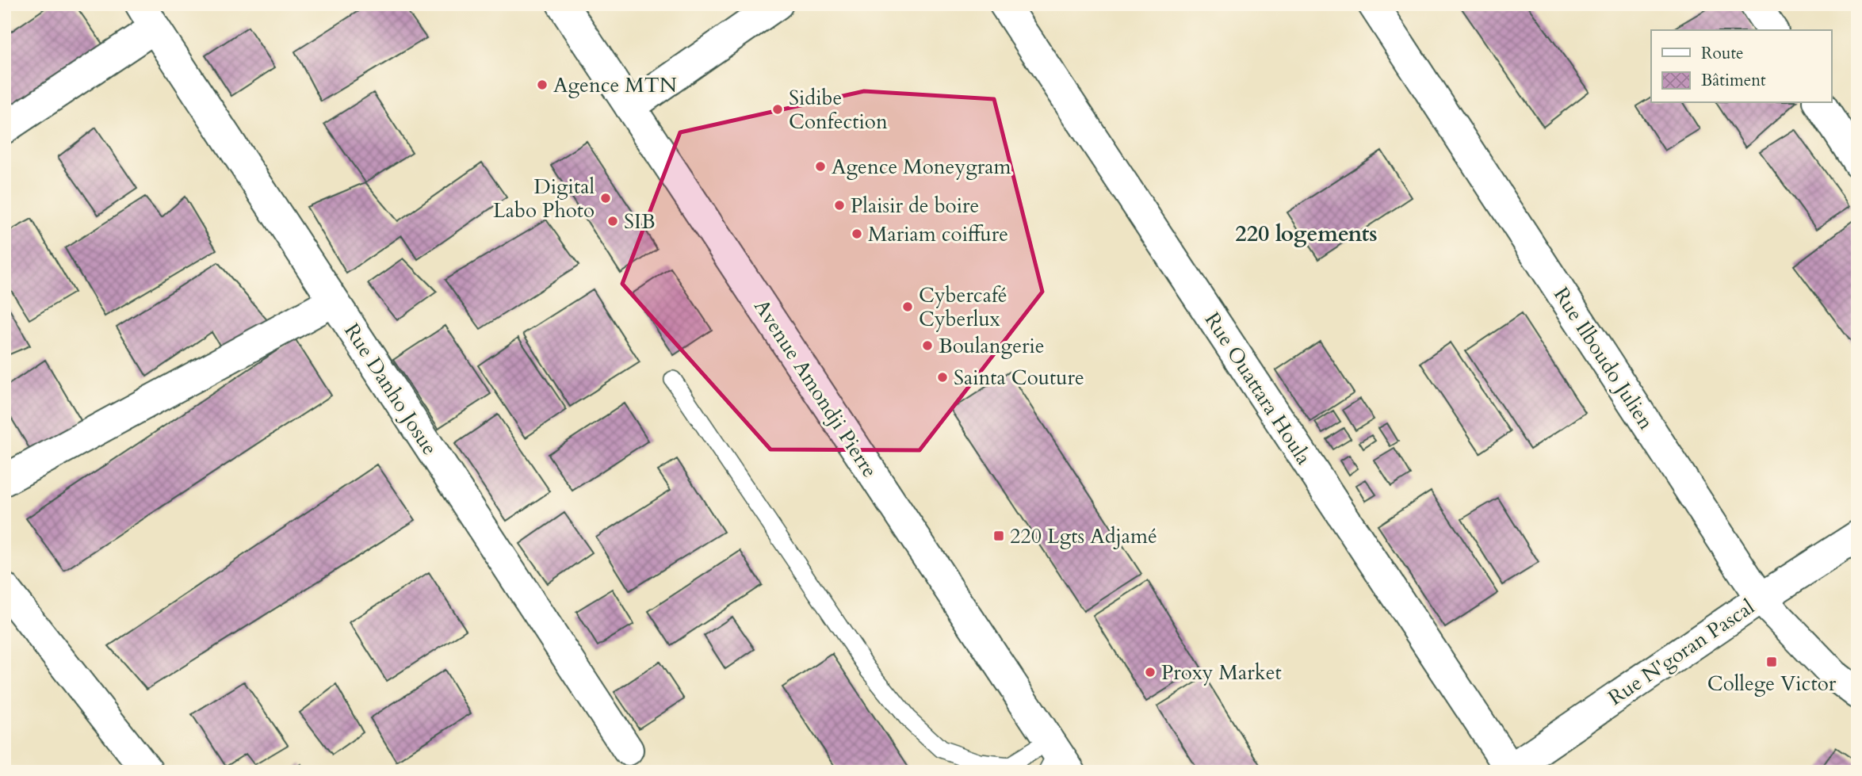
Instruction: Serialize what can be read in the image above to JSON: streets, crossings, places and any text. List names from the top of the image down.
{
  "streets": {
    "street": [
      "Rue Ilboudo Julien",
      "Avenue Amondji Pierre",
      "Rue Ouattara Houla",
      "Rue Danho Josue",
      "Rue N'goran Pascal"
    ]
  },
  "crossings": [
    ["Rue Ilboudo Julien", "Rue N'goran Pascal"],
    ["Rue Ouattara Houla", "Rue N'goran Pascal"]
  ],
  "districts": ["220 logements"],
  "places": {
    "other": [
      "Agence MTN",
      "Sidibe Confection",
      "Agence Moneygram",
      "Digital Labo Photo",
      "Plaisir de boire",
      "SIB",
      "Mariam coiffure",
      "Cybercafé Cyberlux",
      "Boulangerie",
      "Sainta Couture",
      "Proxy Market"
    ],
    "transit": ["220 Lgts Adjamé", "College Victor"]
  },
  "legend": ["Route", "Bâtiment"]
}
